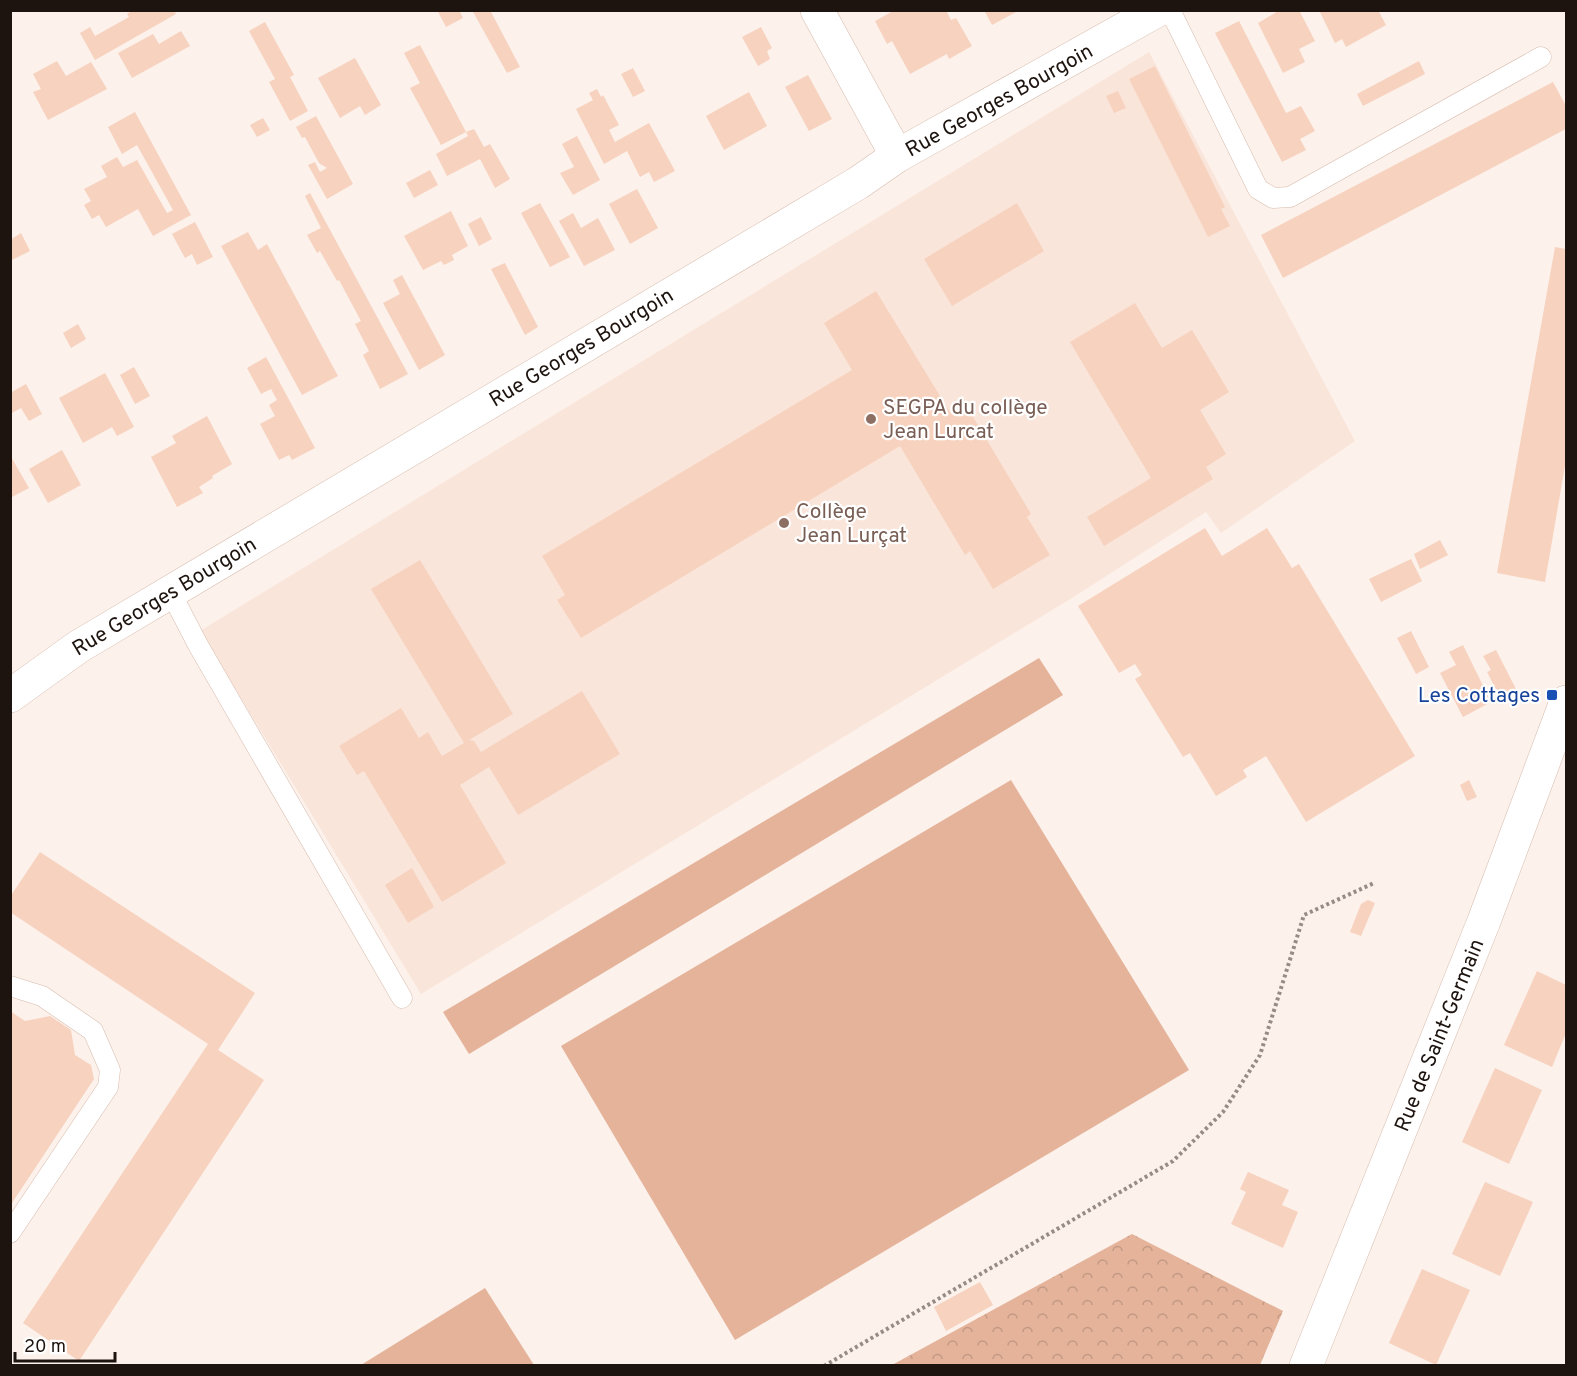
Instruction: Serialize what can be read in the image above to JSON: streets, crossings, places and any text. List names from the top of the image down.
{
  "streets": {
    "street": ["Rue Georges Bourgoin", "Rue de Saint-Germain"]
  },
  "places": {
    "other": ["SEGPA du collège Jean Lurcat", "Collège Jean Lurçat"],
    "transit": ["Les Cottages"]
  },
  "scale_bar": "20 m"
}
